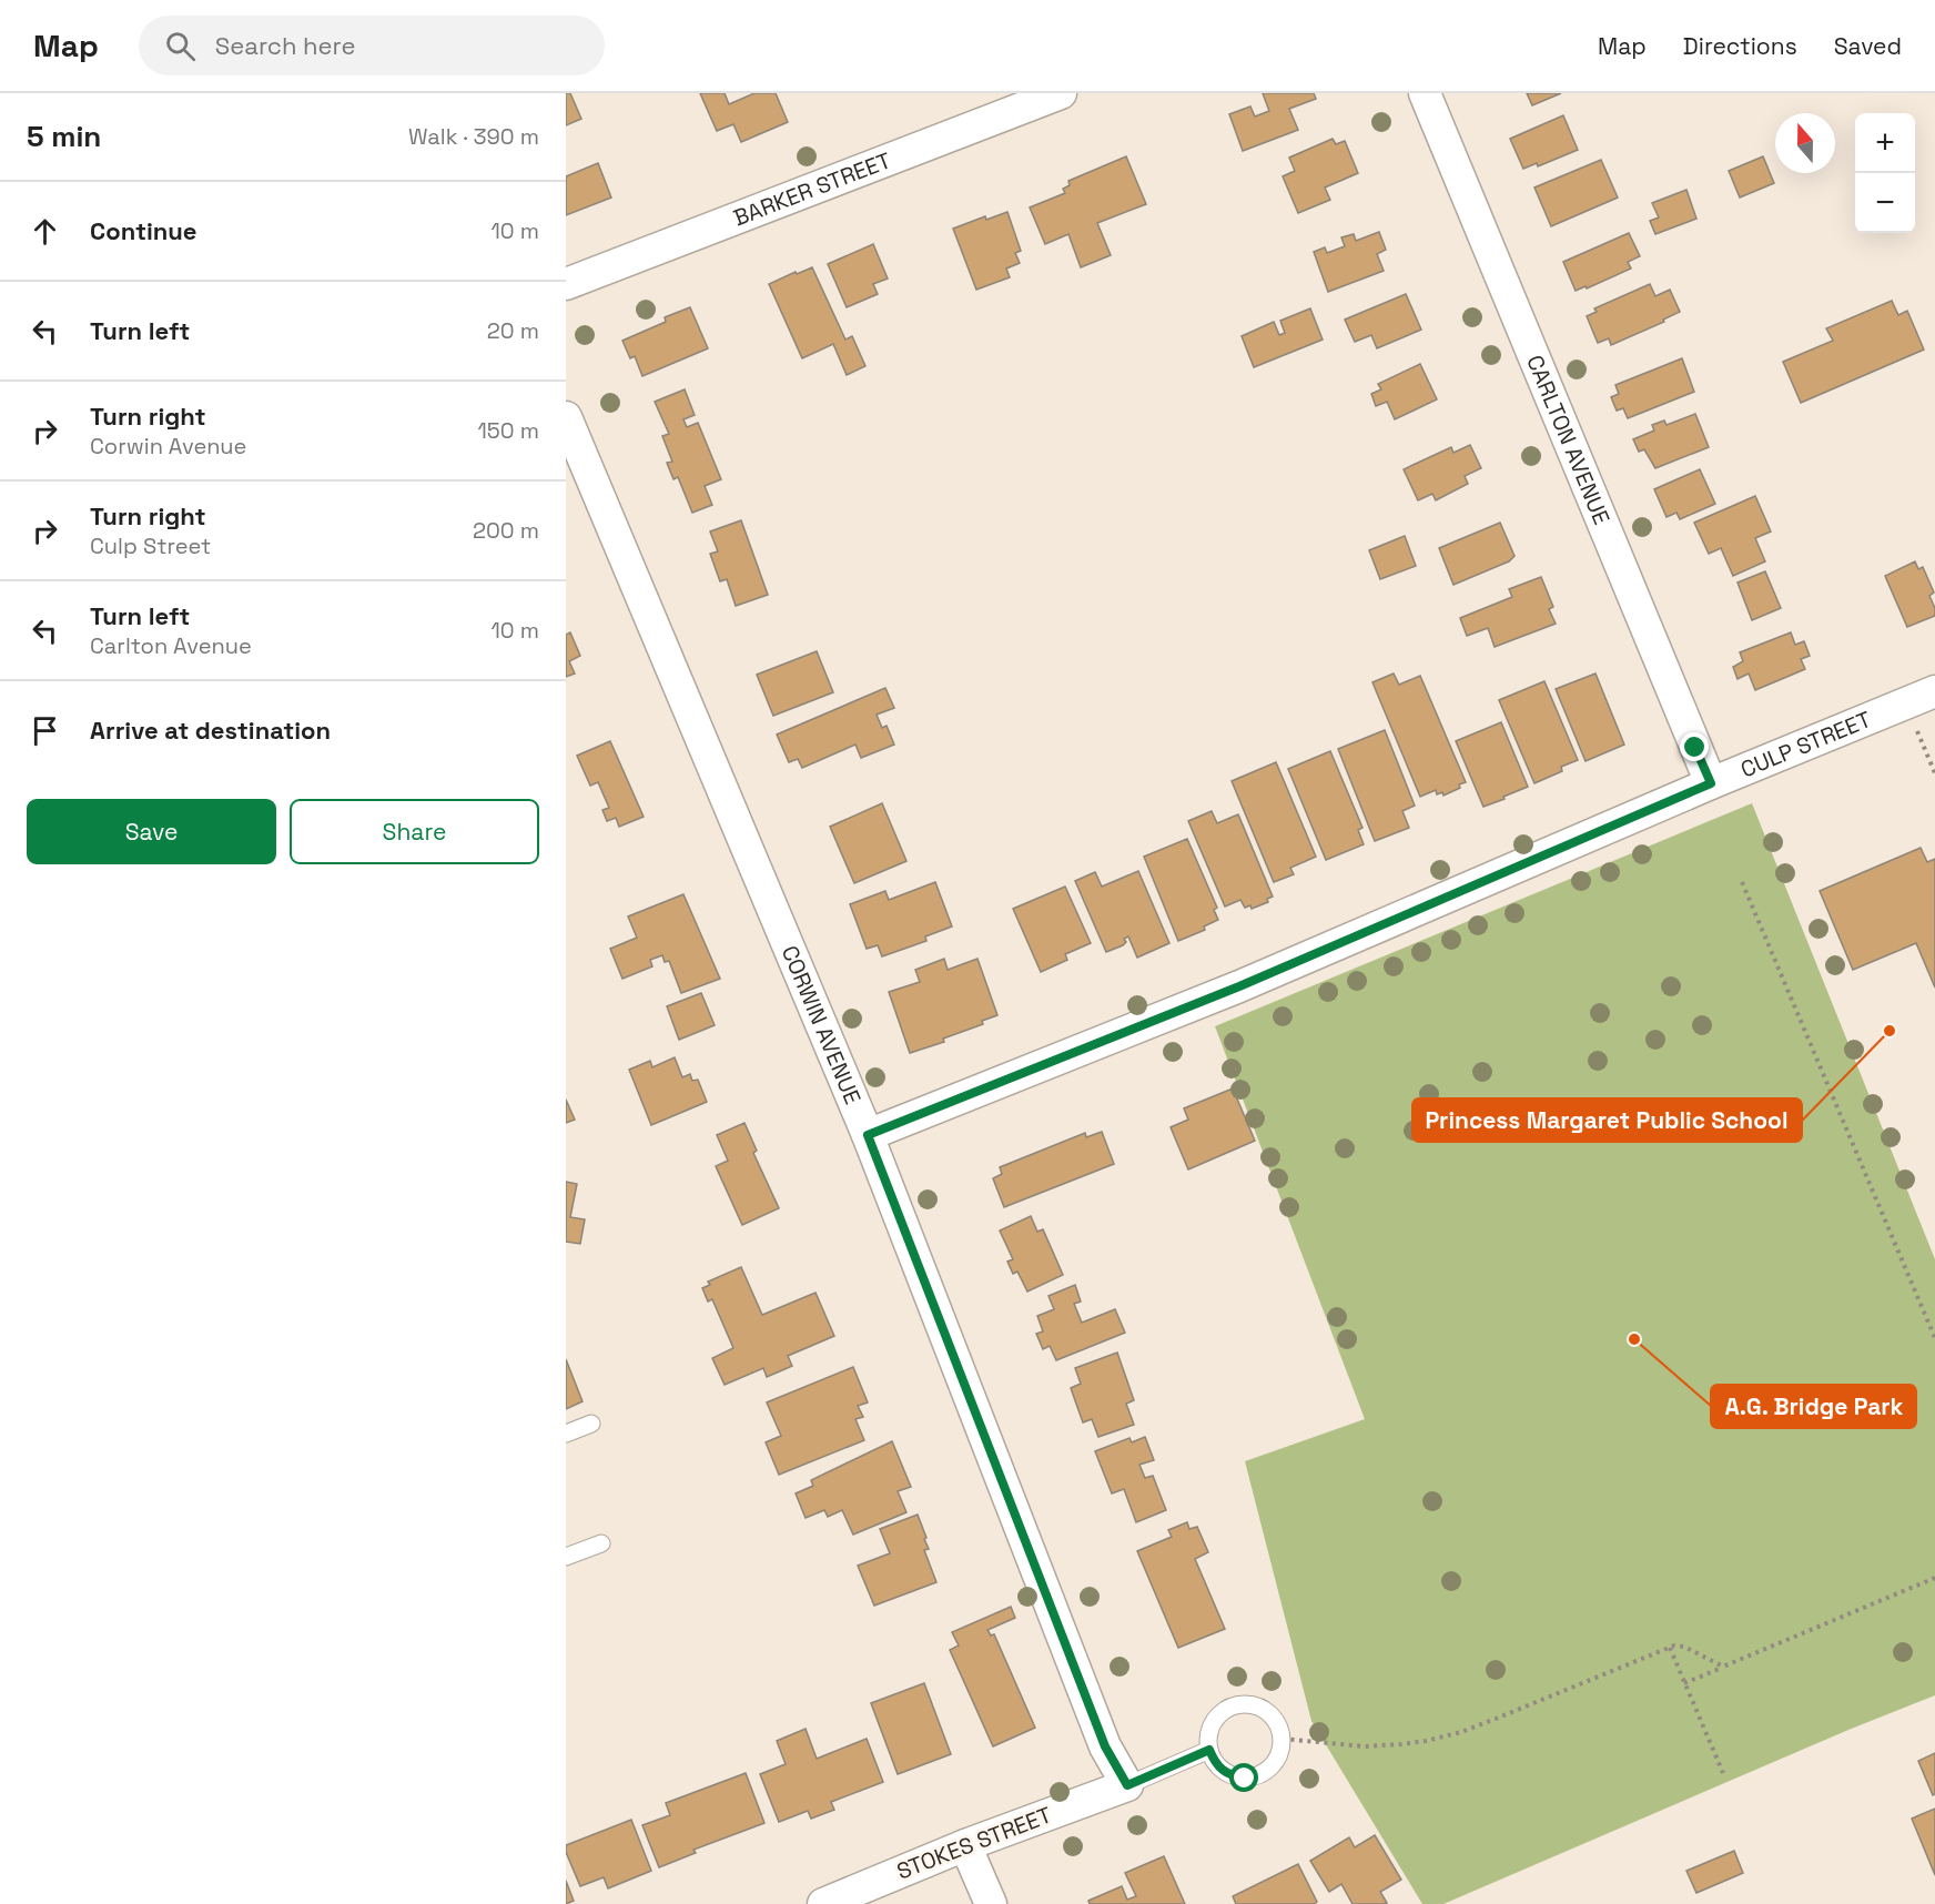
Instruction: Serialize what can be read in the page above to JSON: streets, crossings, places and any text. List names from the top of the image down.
{
  "streets": {
    "street": [
      "BARKER STREET",
      "CARLTON AVENUE",
      "CULP STREET",
      "CORWIN AVENUE",
      "STOKES STREET"
    ]
  },
  "crossings": [
    ["CARLTON AVENUE", "CULP STREET"],
    ["CULP STREET", "CORWIN AVENUE"],
    ["CORWIN AVENUE", "STOKES STREET"]
  ],
  "places": ["Princess Margaret Public School", "A.G. Bridge Park"],
  "north": "top",
  "page": {
    "header": "Map",
    "search": "Search here",
    "nav": ["Map", "Directions", "Saved"],
    "heading": ["5 min", "Walk · 390 m"],
    "map_buttons": ["+", "−"],
    "list": [
      ["Continue", "10 m"],
      ["Turn left", "20 m"],
      ["Turn right", "Corwin Avenue", "150 m"],
      ["Turn right", "Culp Street", "200 m"],
      ["Turn left", "Carlton Avenue", "10 m"],
      "Arrive at destination"
    ],
    "buttons": ["Save", "Share"]
  }
}
